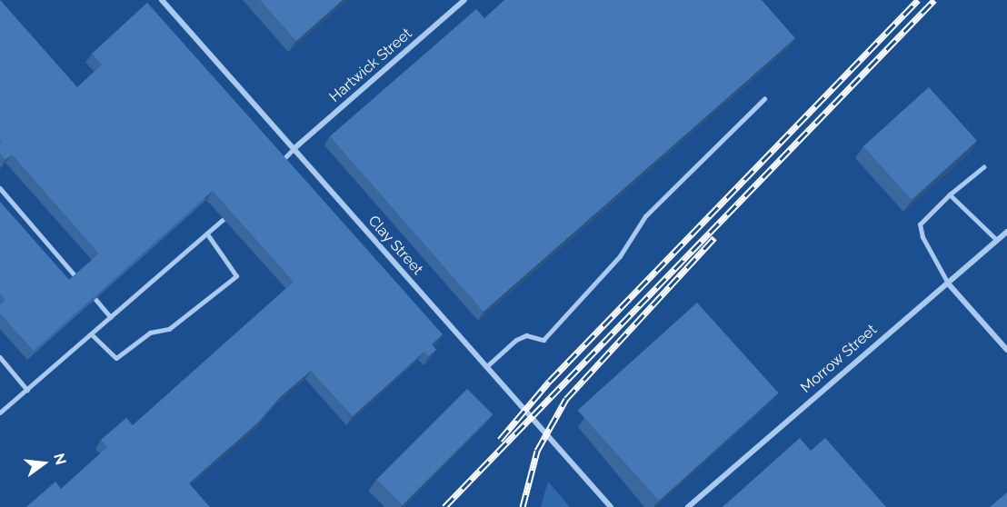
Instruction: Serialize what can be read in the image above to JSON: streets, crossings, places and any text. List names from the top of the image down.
{
  "streets": {
    "street": ["Hartwick Street", "Clay Street", "Morrow Street"]
  },
  "crossings": [
    ["Hartwick Street", "Clay Street"]
  ],
  "north": "right"
}
